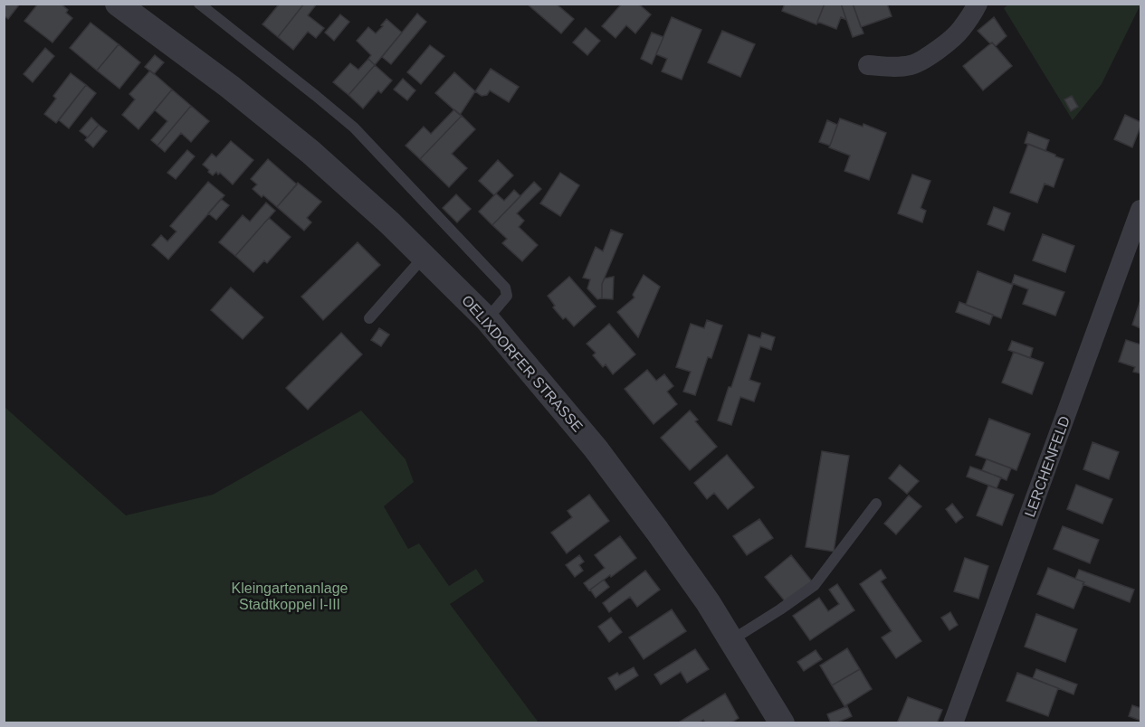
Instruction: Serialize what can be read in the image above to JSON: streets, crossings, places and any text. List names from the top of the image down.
{
  "streets": {
    "street": ["OELIXDORFER STRASSE", "LERCHENFELD"]
  },
  "parks": ["Kleingartenanlage Stadtkoppel I-III"]
}
